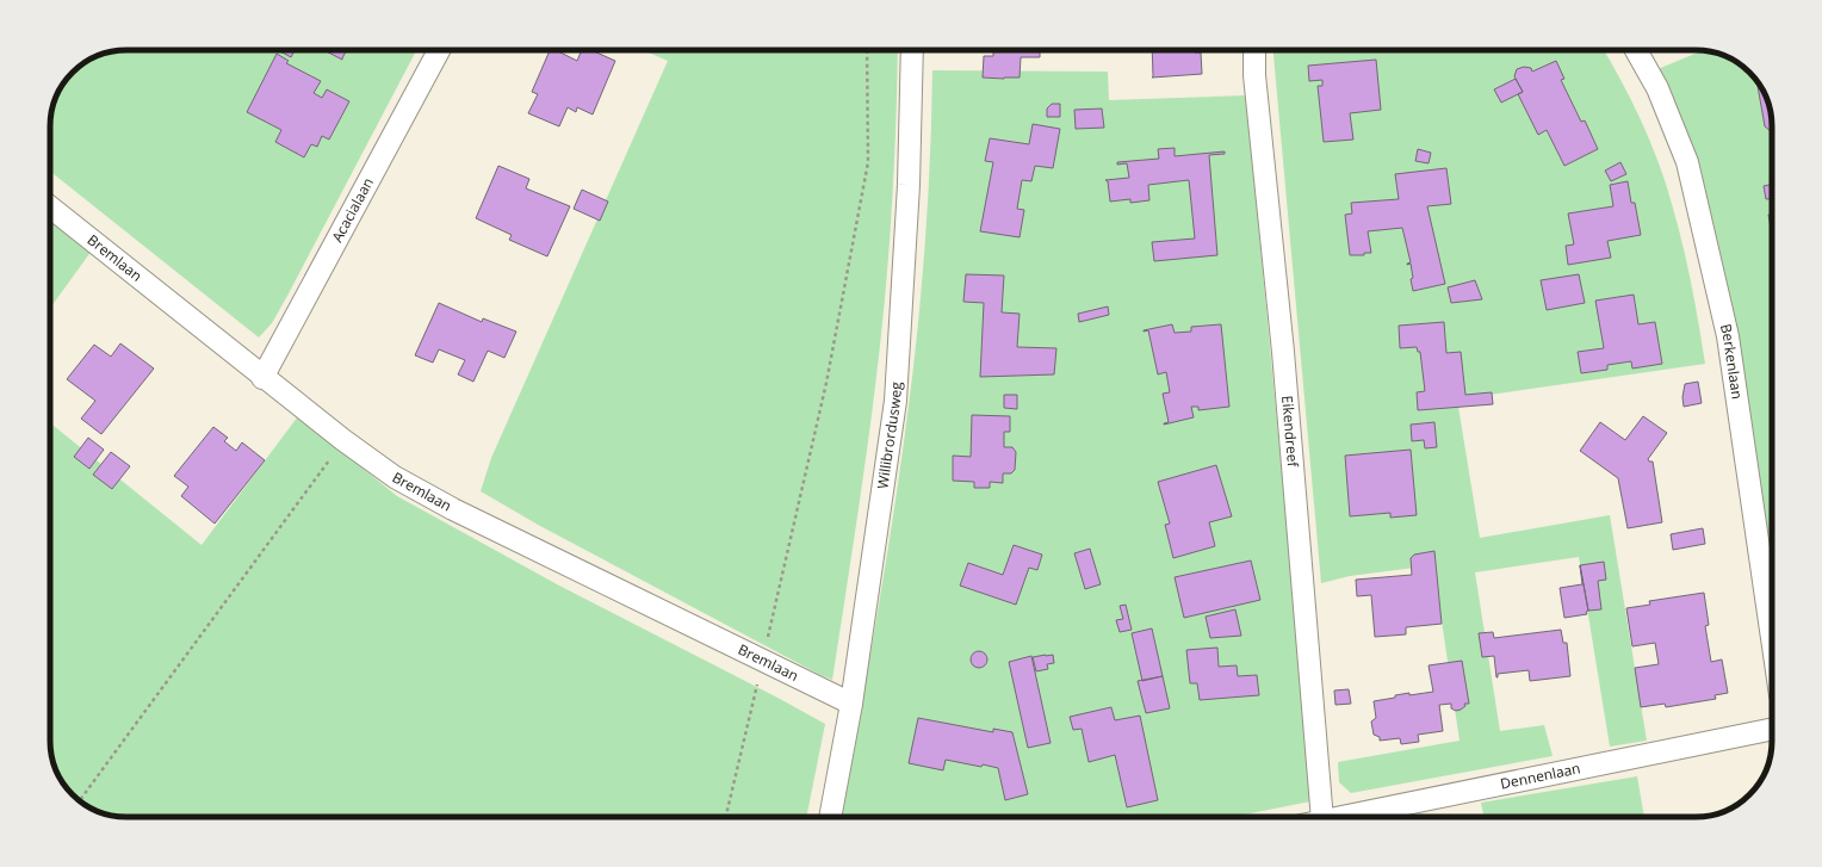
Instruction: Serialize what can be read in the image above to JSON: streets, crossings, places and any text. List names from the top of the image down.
{
  "streets": {
    "street": [
      "Acacialaan",
      "Bremlaan",
      "Berkenlaan",
      "Eikendreef",
      "Willibrordusweg",
      "Dennenlaan"
    ]
  },
  "crossings": [
    ["Acacialaan", "Bremlaan"],
    ["Bremlaan", "Willibrordusweg"]
  ]
}
